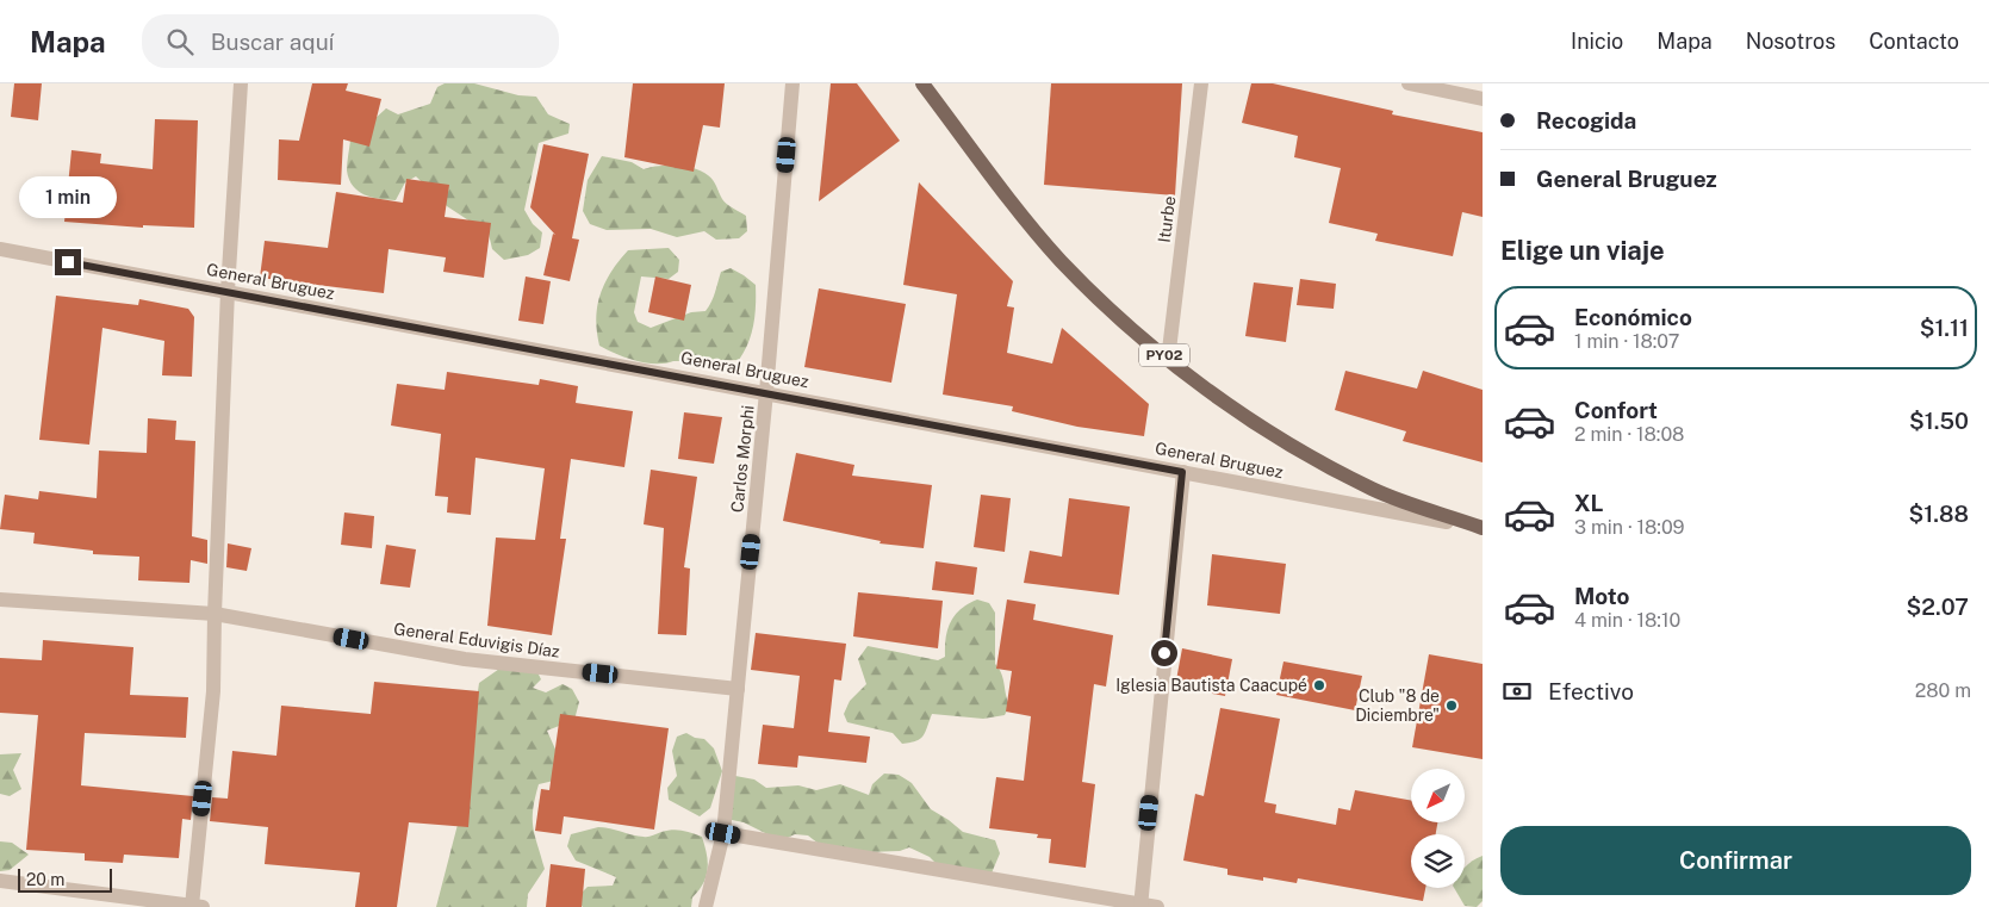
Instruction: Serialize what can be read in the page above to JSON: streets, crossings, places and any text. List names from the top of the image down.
{
  "streets": {
    "main road": ["PY02"],
    "street": [
      "Iturbe",
      "General Bruguez",
      "Carlos Morphi",
      "General Eduvigis Díaz"
    ]
  },
  "crossings": [
    ["Iturbe", "PY02"],
    ["General Bruguez", "PY02"],
    ["General Bruguez", "Carlos Morphi"],
    ["Carlos Morphi", "General Eduvigis Díaz"]
  ],
  "places": ["Iglesia Bautista Caacupé", "Club \"8 de Diciembre\""],
  "scale_bar": "20 m",
  "north": "bottom left",
  "page": {
    "header": "Mapa",
    "search": "Buscar aquí",
    "nav": [
      "Inicio",
      "Mapa",
      "Nosotros",
      "Contacto"
    ],
    "banner": ["Recogida", "General Bruguez"],
    "bubble": "1 min",
    "heading": "Elige un viaje",
    "list": [
      {
        "name": "Económico",
        "note": "1 min · 18:07",
        "value": "$1.11"
      },
      {
        "name": "Confort",
        "note": "2 min · 18:08",
        "value": "$1.50"
      },
      {
        "name": "XL",
        "note": "3 min · 18:09",
        "value": "$1.88"
      },
      {
        "name": "Moto",
        "note": "4 min · 18:10",
        "value": "$2.07"
      }
    ],
    "pay": ["Efectivo", "280 m"],
    "buttons": "Confirmar",
    "scale": "20 m"
  }
}
